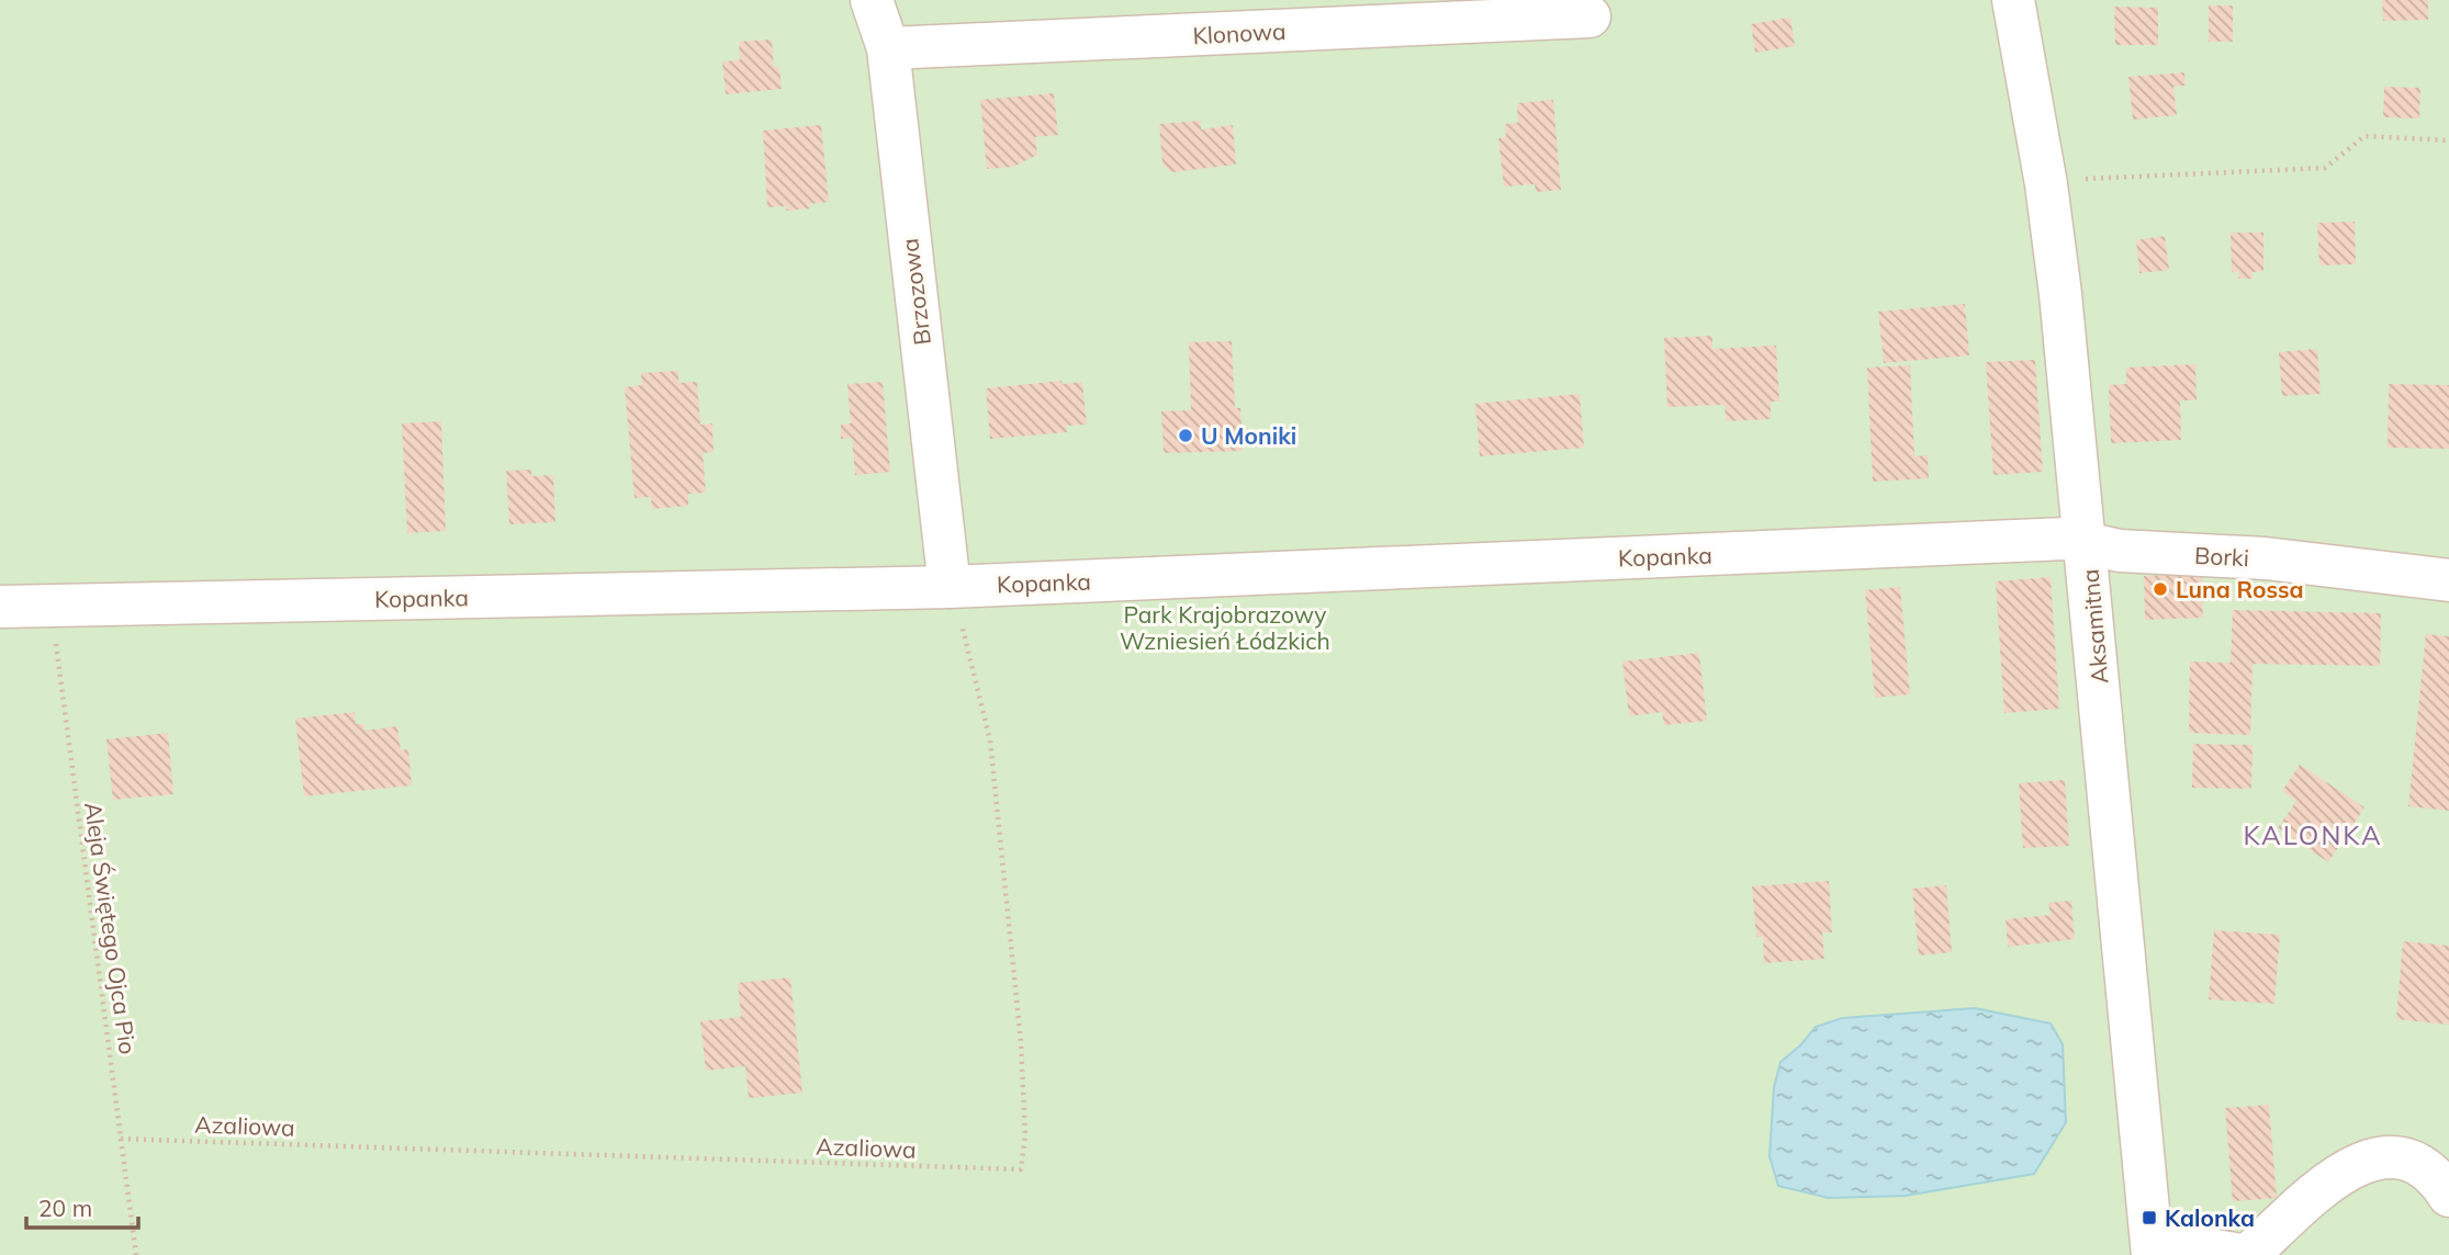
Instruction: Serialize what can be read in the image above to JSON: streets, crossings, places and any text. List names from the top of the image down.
{
  "streets": {
    "street": [
      "Klonowa",
      "Brzozowa",
      "Kopanka",
      "Borki",
      "Aksamitna"
    ],
    "path": ["Aleja Świętego Ojca Pio", "Azaliowa"]
  },
  "crossings": [
    ["Klonowa", "Brzozowa"],
    ["Brzozowa", "Kopanka"],
    ["Brzozowa", "Azaliowa"],
    ["Kopanka", "Borki"],
    ["Kopanka", "Aksamitna"],
    ["Kopanka", "Aleja Świętego Ojca Pio"],
    ["Kopanka", "Azaliowa"],
    ["Borki", "Aksamitna"],
    ["Aleja Świętego Ojca Pio", "Azaliowa"]
  ],
  "districts": ["KALONKA"],
  "parks": ["Park Krajobrazowy Wzniesień Łódzkich"],
  "places": {
    "other": ["U Moniki", "Luna Rossa"],
    "transit": ["Kalonka"]
  },
  "scale_bar": "20 m"
}
